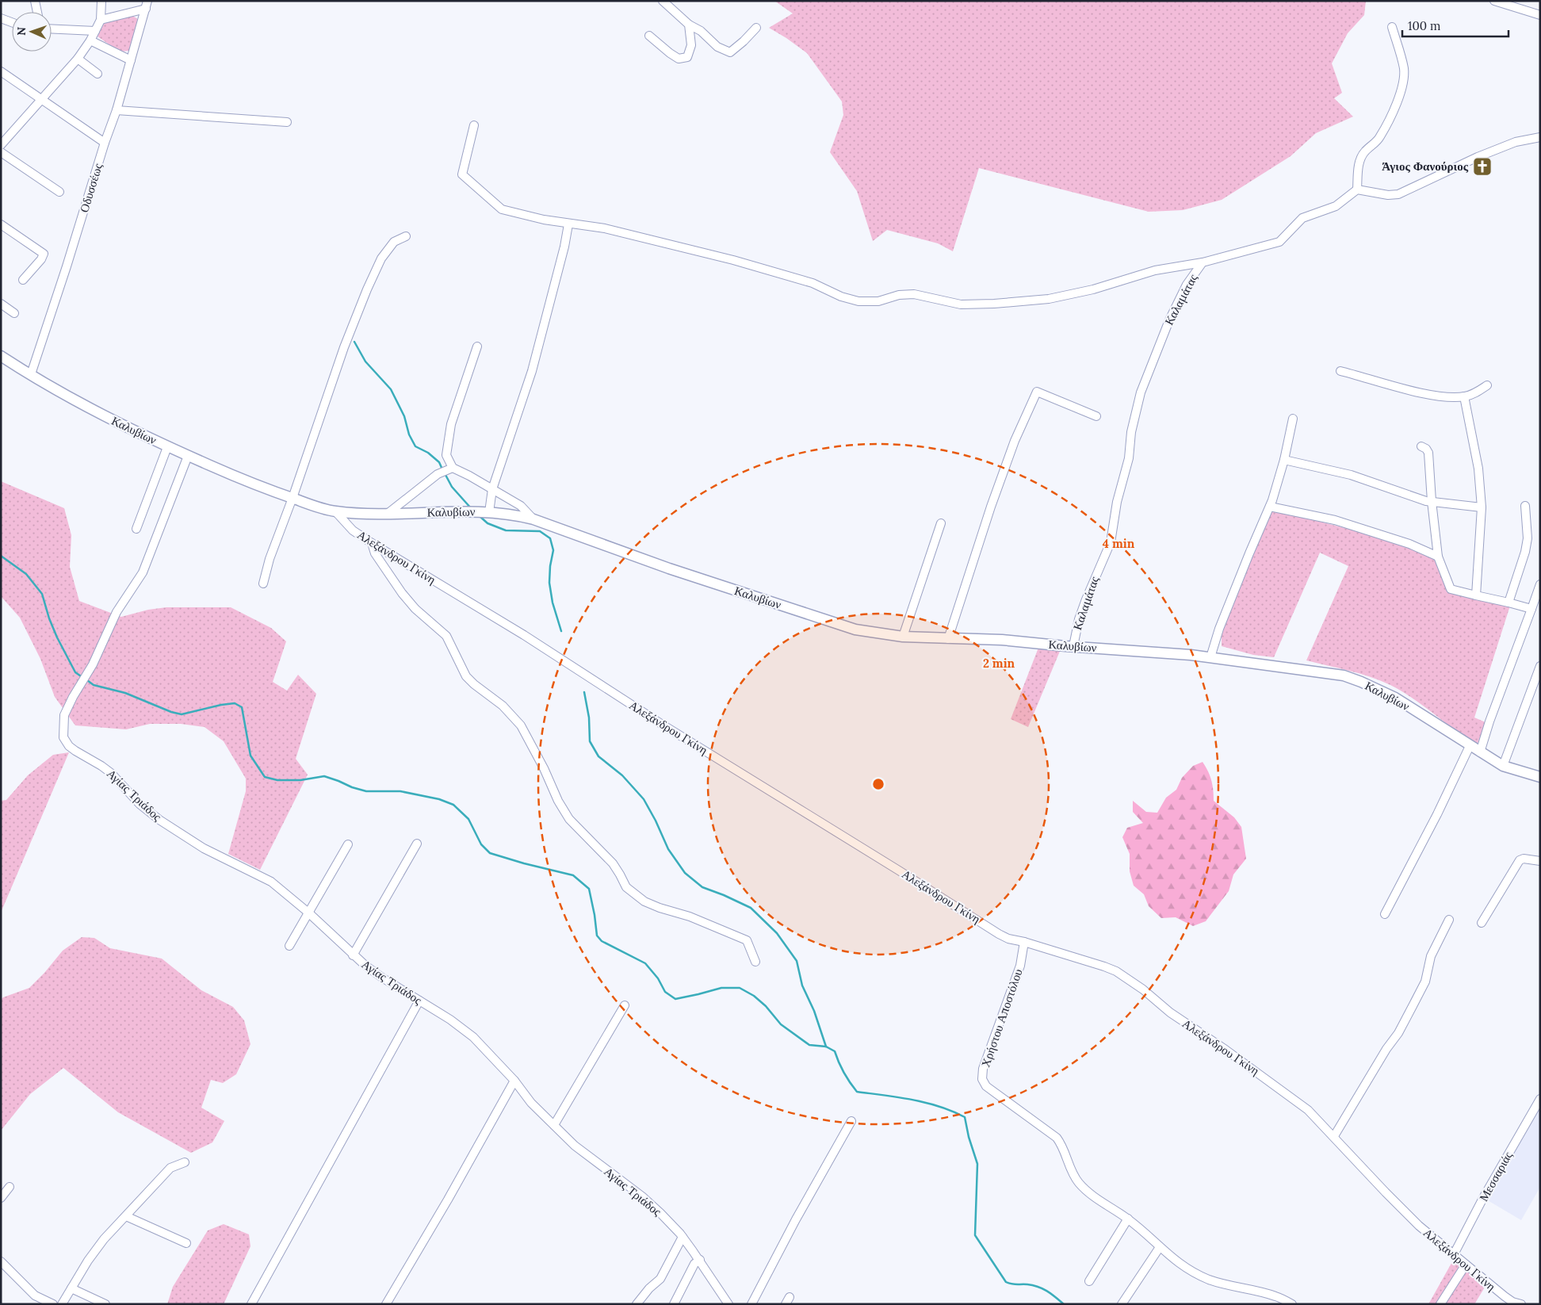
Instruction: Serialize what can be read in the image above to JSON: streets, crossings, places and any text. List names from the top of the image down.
{
  "streets": {
    "main road": ["Καλυβίων"],
    "street": [
      "Οδυσσέως",
      "Καλαμάτας",
      "Αλεξάνδρου Γκίνη",
      "Αγίας Τριάδος",
      "Χρήστου Αποστόλου",
      "Μεσσαριάς"
    ]
  },
  "crossings": [
    ["Οδυσσέως", "Καλυβίων"],
    ["Καλαμάτας", "Καλυβίων"],
    ["Καλυβίων", "Αλεξάνδρου Γκίνη"],
    ["Καλυβίων", "Αγίας Τριάδος"],
    ["Αλεξάνδρου Γκίνη", "Χρήστου Αποστόλου"],
    ["Αλεξάνδρου Γκίνη", "Μεσσαριάς"]
  ],
  "places": {
    "church": ["Άγιος Φανούριος"]
  },
  "scale_bar": "100 m",
  "north": "left",
  "rings": ["4 min", "2 min"]
}
